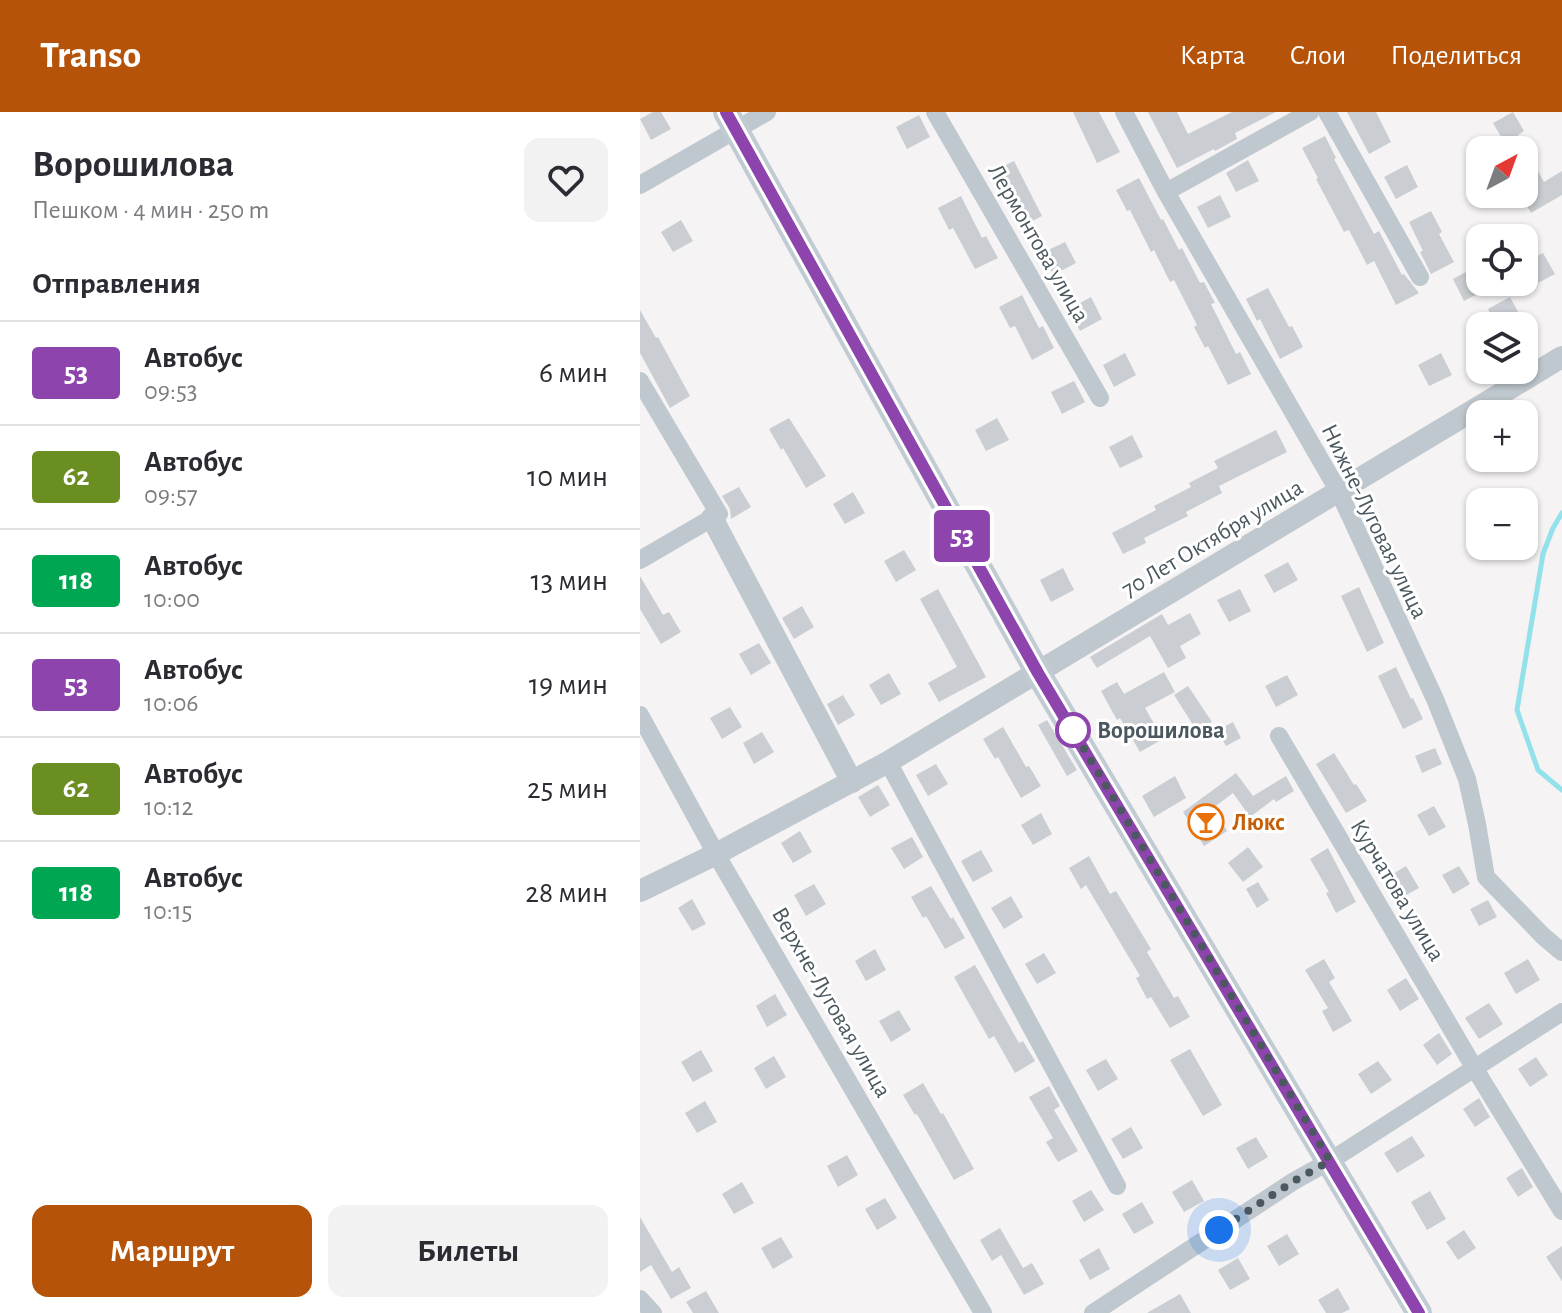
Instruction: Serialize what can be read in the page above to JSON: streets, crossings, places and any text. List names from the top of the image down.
{
  "streets": {
    "street": [
      "Лермонтова улица",
      "Нижне-Луговая улица",
      "70 Лет Октября улица",
      "Курчатова улица",
      "Верхне-Луговая улица"
    ]
  },
  "crossings": [
    ["Нижне-Луговая улица", "70 Лет Октября улица"],
    ["70 Лет Октября улица", "Верхне-Луговая улица"]
  ],
  "places": {
    "other": ["Ворошилова"],
    "bar": ["Люкс"]
  },
  "lines": ["bus line 53"],
  "north": "top right",
  "page": {
    "header": "Transo",
    "nav": ["Карта", "Слои", "Поделиться"],
    "heading": [
      ["Ворошилова", "Пешком · 4 мин · 250 m"],
      "Отправления"
    ],
    "on_map": "53",
    "map_buttons": ["+", "−"],
    "list": [
      {
        "mark": "53",
        "name": "Автобус",
        "note": "09:53",
        "value": "6 мин"
      },
      {
        "mark": "62",
        "name": "Автобус",
        "note": "09:57",
        "value": "10 мин"
      },
      {
        "mark": "118",
        "name": "Автобус",
        "note": "10:00",
        "value": "13 мин"
      },
      {
        "mark": "53",
        "name": "Автобус",
        "note": "10:06",
        "value": "19 мин"
      },
      {
        "mark": "62",
        "name": "Автобус",
        "note": "10:12",
        "value": "25 мин"
      },
      {
        "mark": "118",
        "name": "Автобус",
        "note": "10:15",
        "value": "28 мин"
      }
    ],
    "buttons": ["Маршрут", "Билеты"]
  }
}
